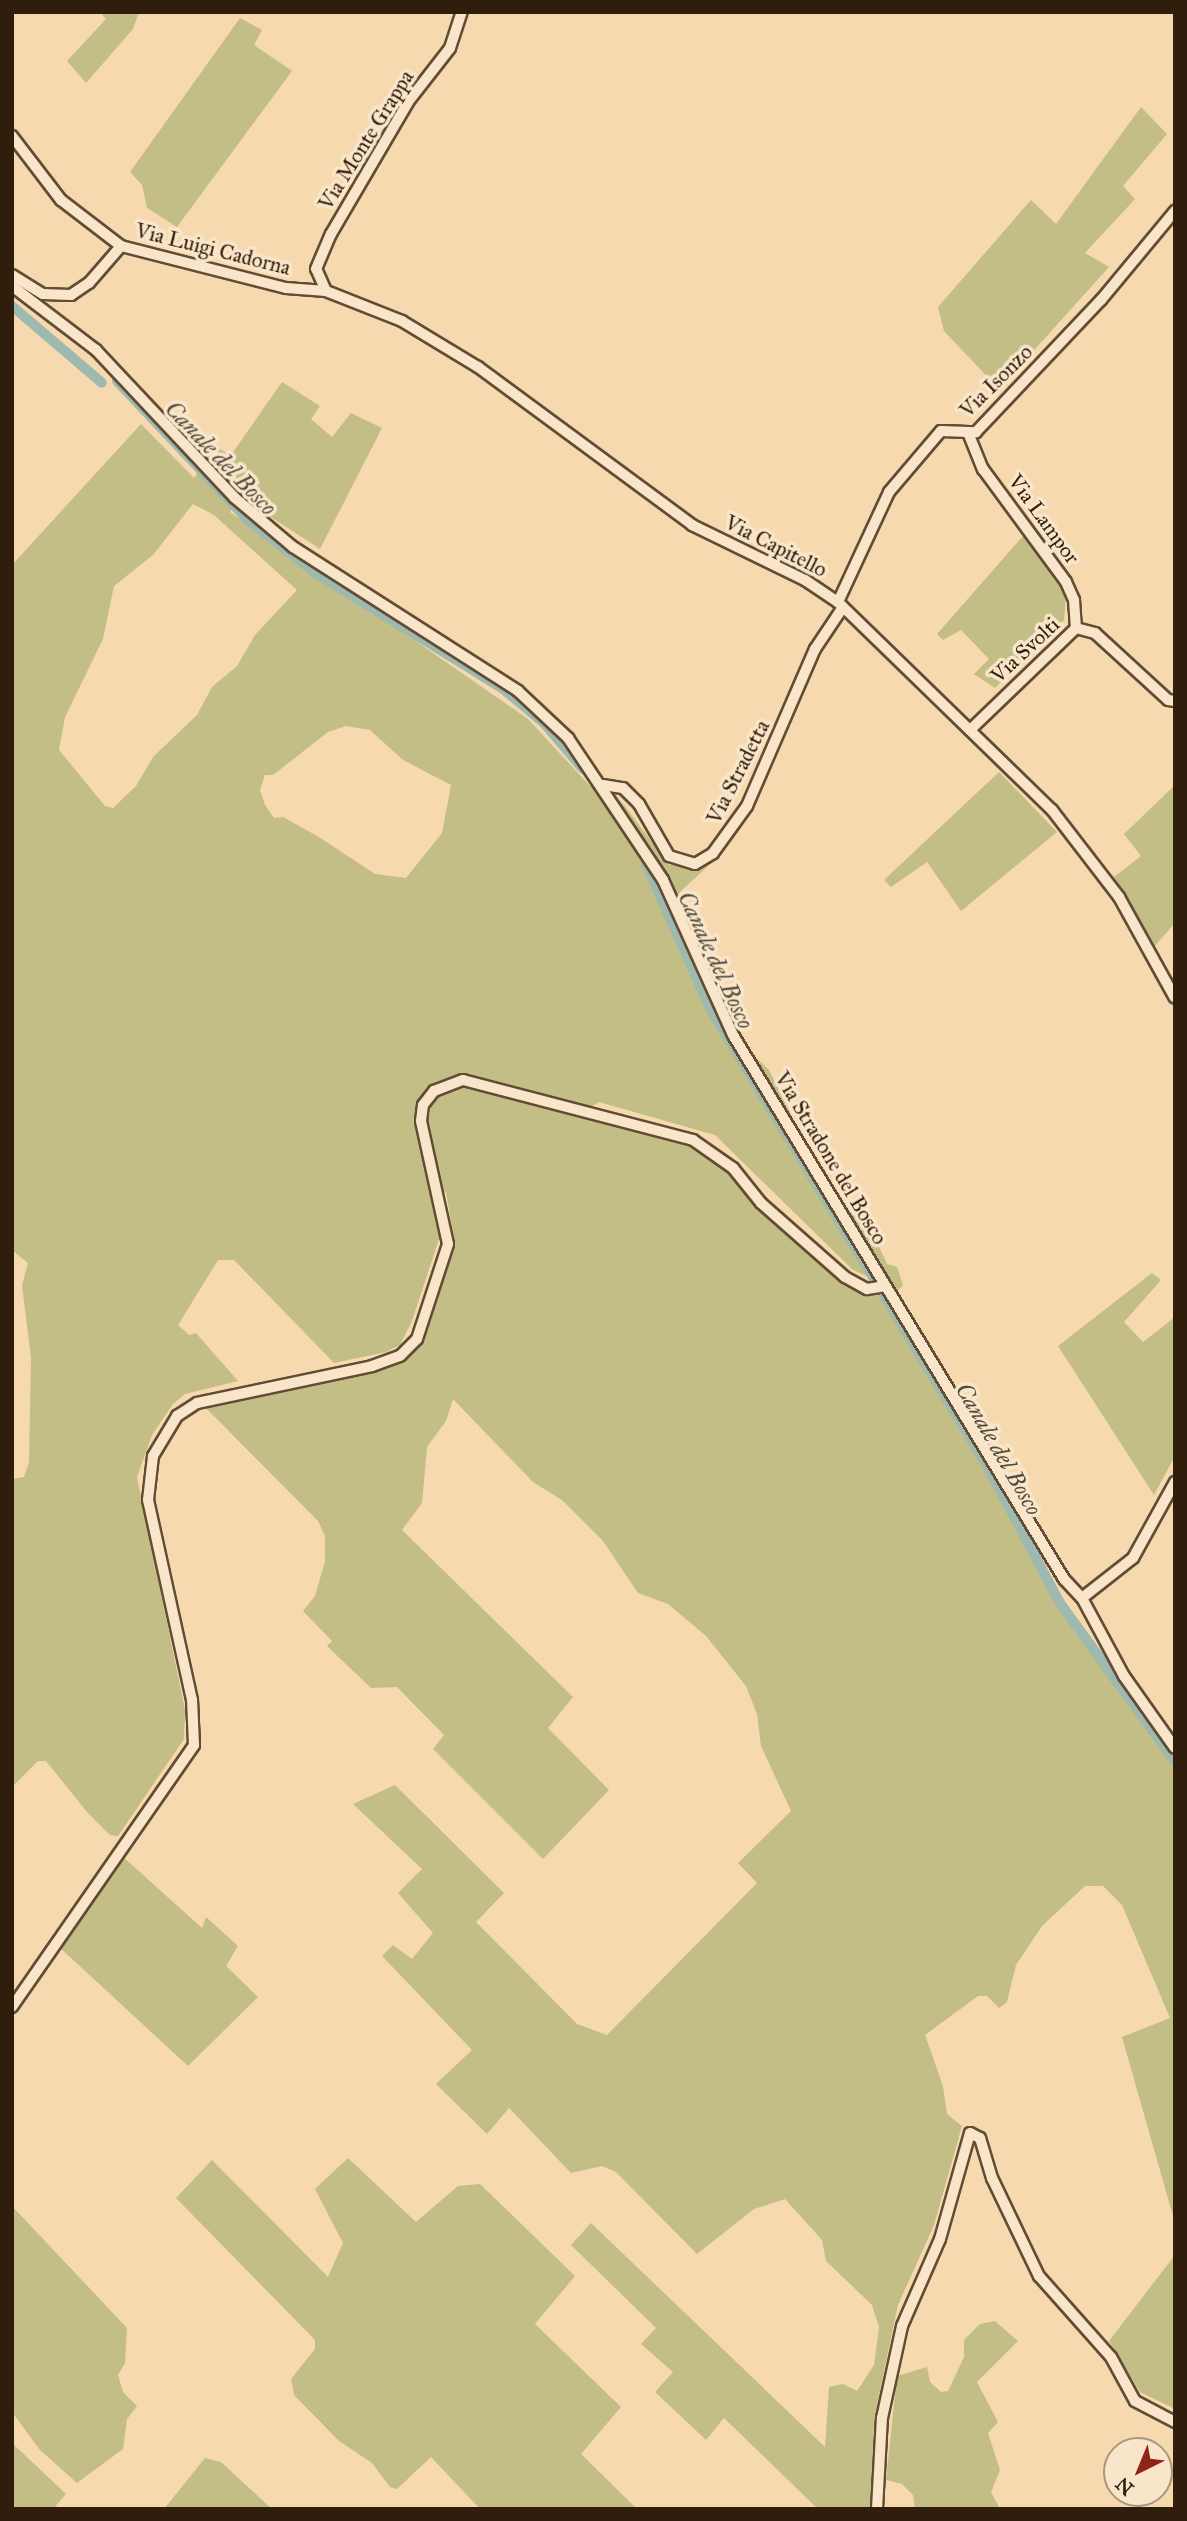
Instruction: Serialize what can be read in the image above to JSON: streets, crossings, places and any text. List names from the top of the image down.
{
  "streets": {
    "street": [
      "Via Monte Grappa",
      "Via Luigi Cadorna",
      "Via Isonzo",
      "Via Lampor",
      "Via Capitello",
      "Via Svolti",
      "Via Stradetta",
      "Via Stradone del Bosco"
    ]
  },
  "crossings": [
    ["Via Monte Grappa", "Via Luigi Cadorna"],
    ["Via Monte Grappa", "Via Capitello"],
    ["Via Luigi Cadorna", "Via Capitello"],
    ["Via Isonzo", "Via Lampor"],
    ["Via Isonzo", "Via Capitello"],
    ["Via Isonzo", "Via Stradetta"],
    ["Via Lampor", "Via Svolti"],
    ["Via Capitello", "Via Svolti"],
    ["Via Capitello", "Via Stradetta"],
    ["Via Stradetta", "Via Stradone del Bosco"]
  ],
  "water": ["Canale del Bosco"],
  "north": "bottom left"
}
